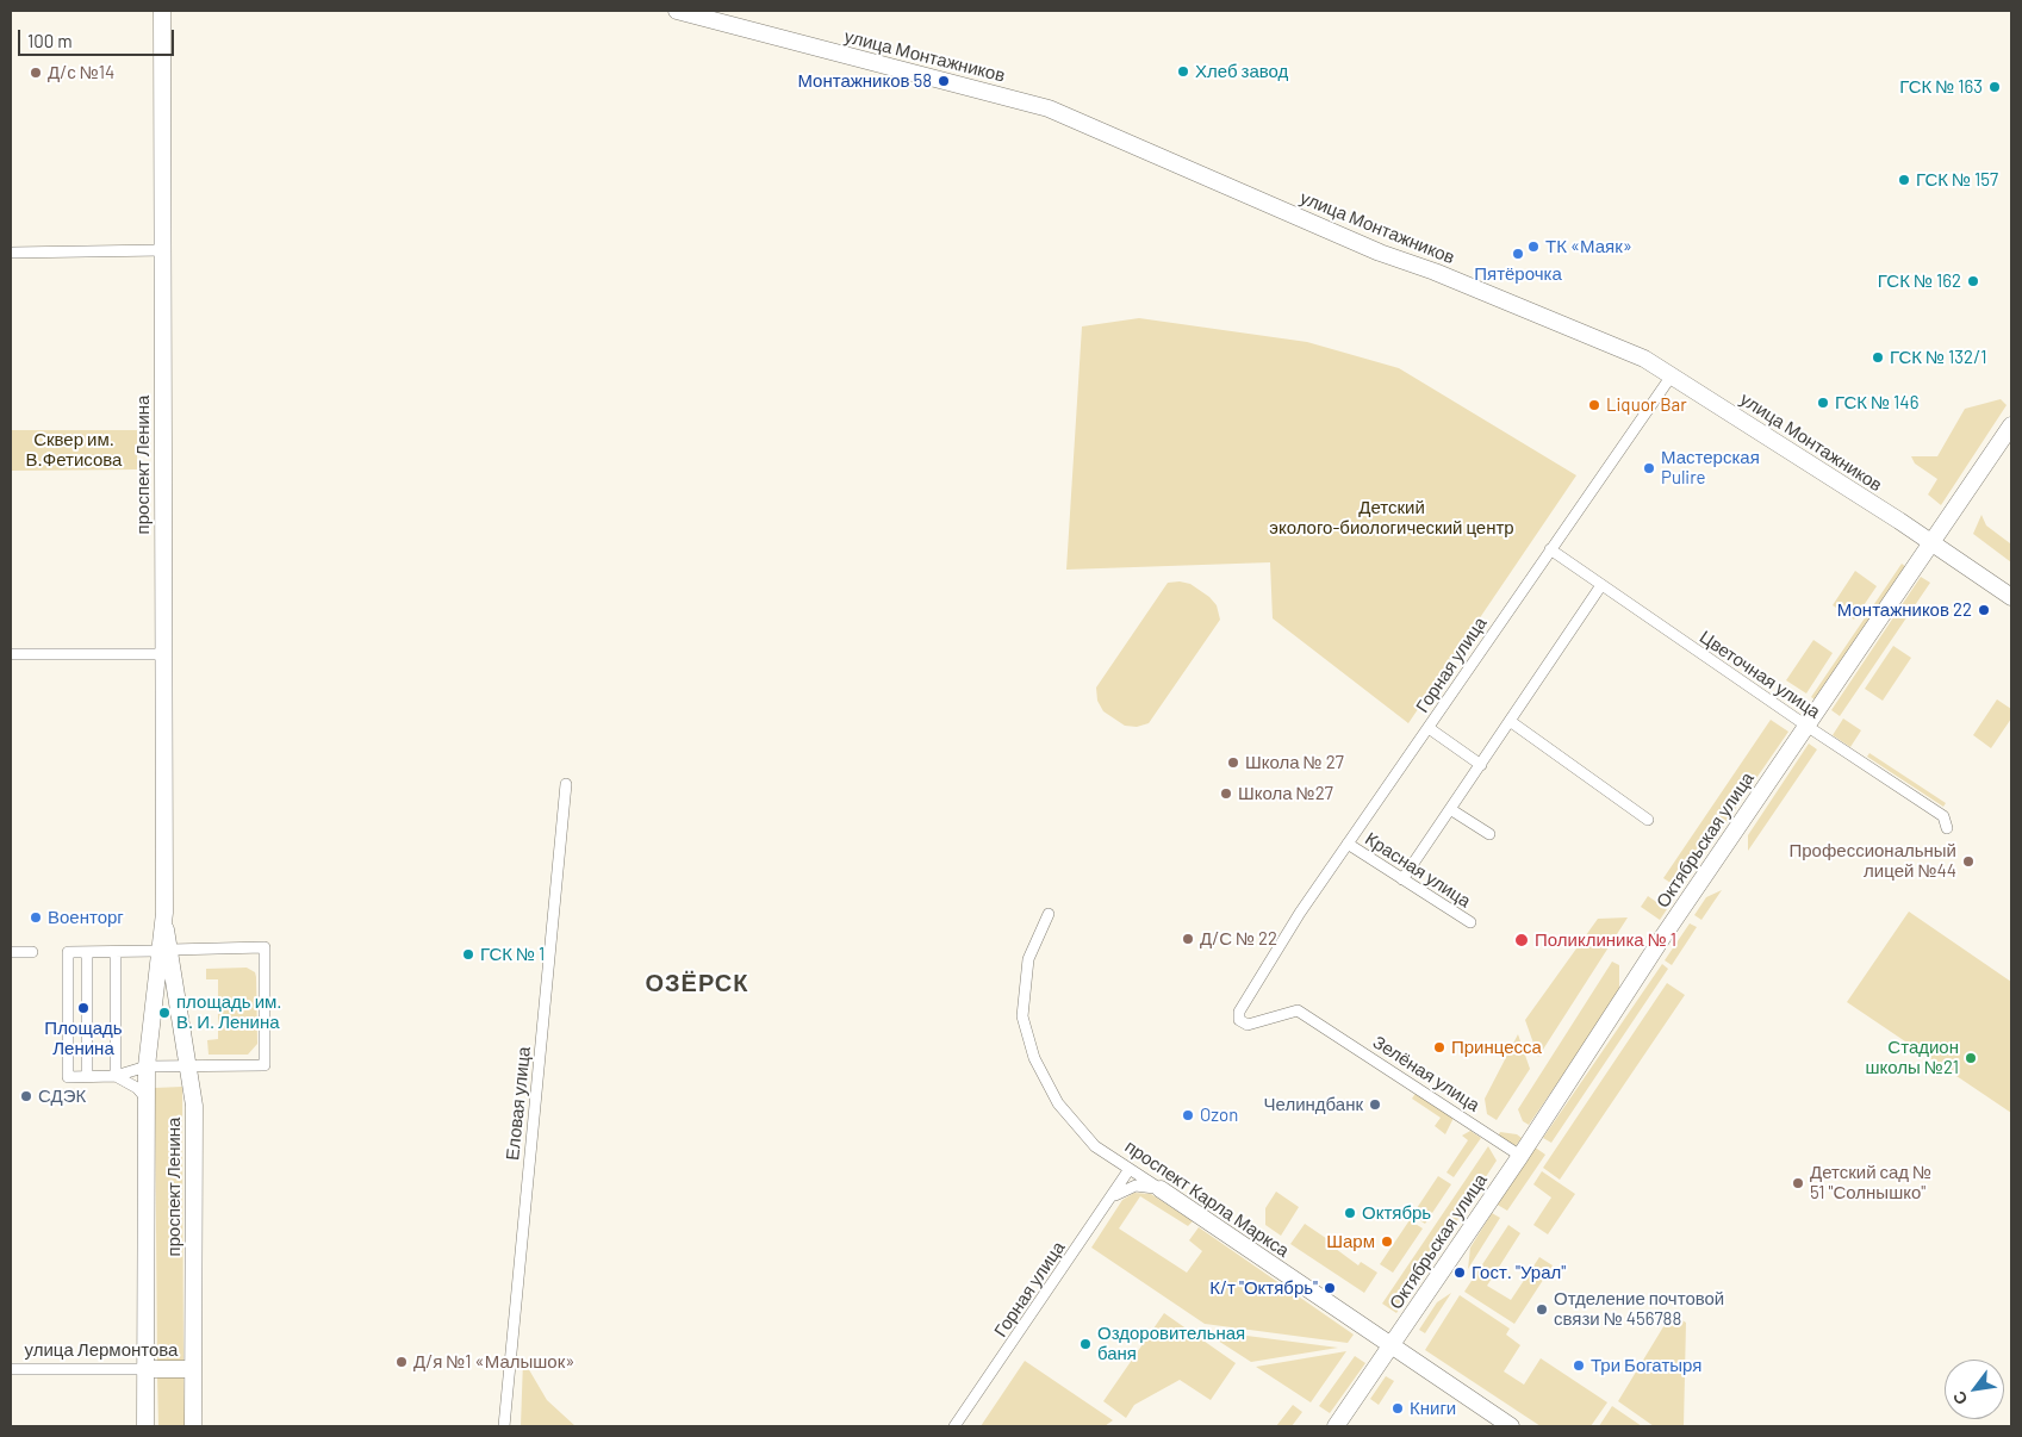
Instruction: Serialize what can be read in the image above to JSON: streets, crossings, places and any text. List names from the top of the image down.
{
  "streets": {
    "street": [
      "улица Монтажников",
      "проспект Ленина",
      "Горная улица",
      "Цветочная улица",
      "Октябрьская улица",
      "Красная улица",
      "Зелёная улица",
      "Еловая улица",
      "проспект Карла Маркса",
      "улица Лермонтова"
    ]
  },
  "crossings": [
    ["улица Монтажников", "Горная улица"],
    ["улица Монтажников", "Октябрьская улица"],
    ["проспект Ленина", "улица Лермонтова"],
    ["Горная улица", "Цветочная улица"],
    ["Горная улица", "Красная улица"],
    ["Горная улица", "Зелёная улица"],
    ["Горная улица", "проспект Карла Маркса"],
    ["Цветочная улица", "Октябрьская улица"],
    ["Октябрьская улица", "Зелёная улица"],
    ["Октябрьская улица", "проспект Карла Маркса"]
  ],
  "districts": ["ОЗЁРСК"],
  "parks": ["Сквер им. В.Фетисова", "Детский эколого-биологический центр"],
  "places": [
    "Хлеб завод",
    "Д/с №14",
    "Монтажников 58",
    "ГСК № 163",
    "ГСК № 157",
    "ТК «Маяк»",
    "Пятёрочка",
    "ГСК № 162",
    "ГСК № 132/1",
    "ГСК № 146",
    "Liquor Bar",
    "Мастерская Pulire",
    "Монтажников 22",
    "Школа № 27",
    "Школа №27",
    "Профессиональный лицей №44",
    "Военторг",
    "Д/С № 22",
    "Поликлиника № 1",
    "ГСК № 1",
    "Площадь Ленина",
    "площадь им. В. И. Ленина",
    "Принцесса",
    "Стадион школы №21",
    "СДЭК",
    "Челиндбанк",
    "Ozon",
    "Детский сад № 51 \"Солнышко\"",
    "Октябрь",
    "Шарм",
    "Гост. \"Урал\"",
    "К/т \"Октябрь\"",
    "Отделение почтовой связи № 456788",
    "Оздоровительная баня",
    "Д/я №1 «Малышок»",
    "Три Богатыря",
    "Книги"
  ],
  "scale_bar": "100 m",
  "north": "bottom left"
}
